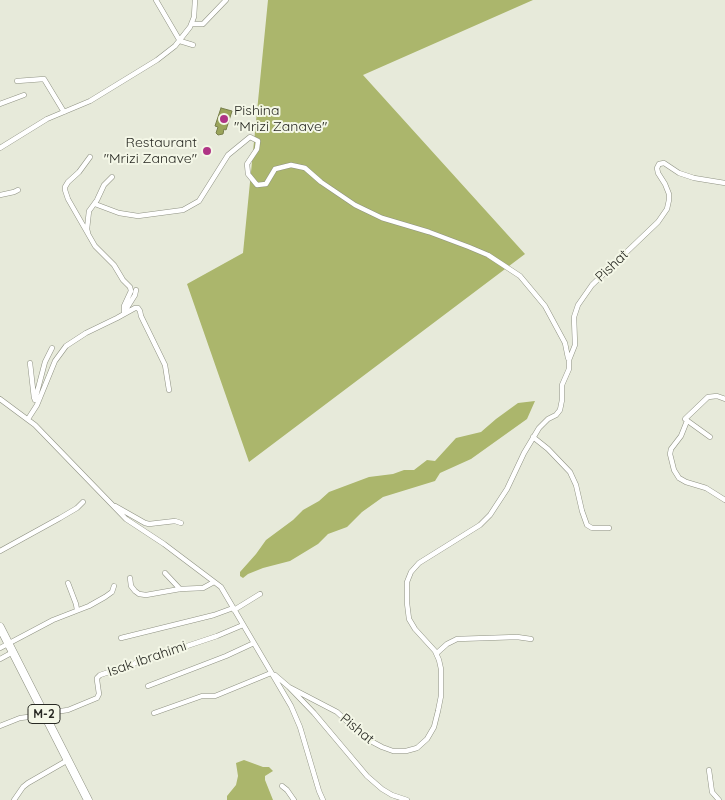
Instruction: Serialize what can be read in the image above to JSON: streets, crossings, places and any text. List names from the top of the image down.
{
  "streets": {
    "main road": ["M-2"],
    "street": ["Pishat", "Isak Ibrahimi"]
  },
  "crossings": [
    ["Isak Ibrahimi", "M-2"]
  ],
  "places": ["Pishina \"Mrizi Zanave\"", "Restaurant \"Mrizi Zanave\""]
}
